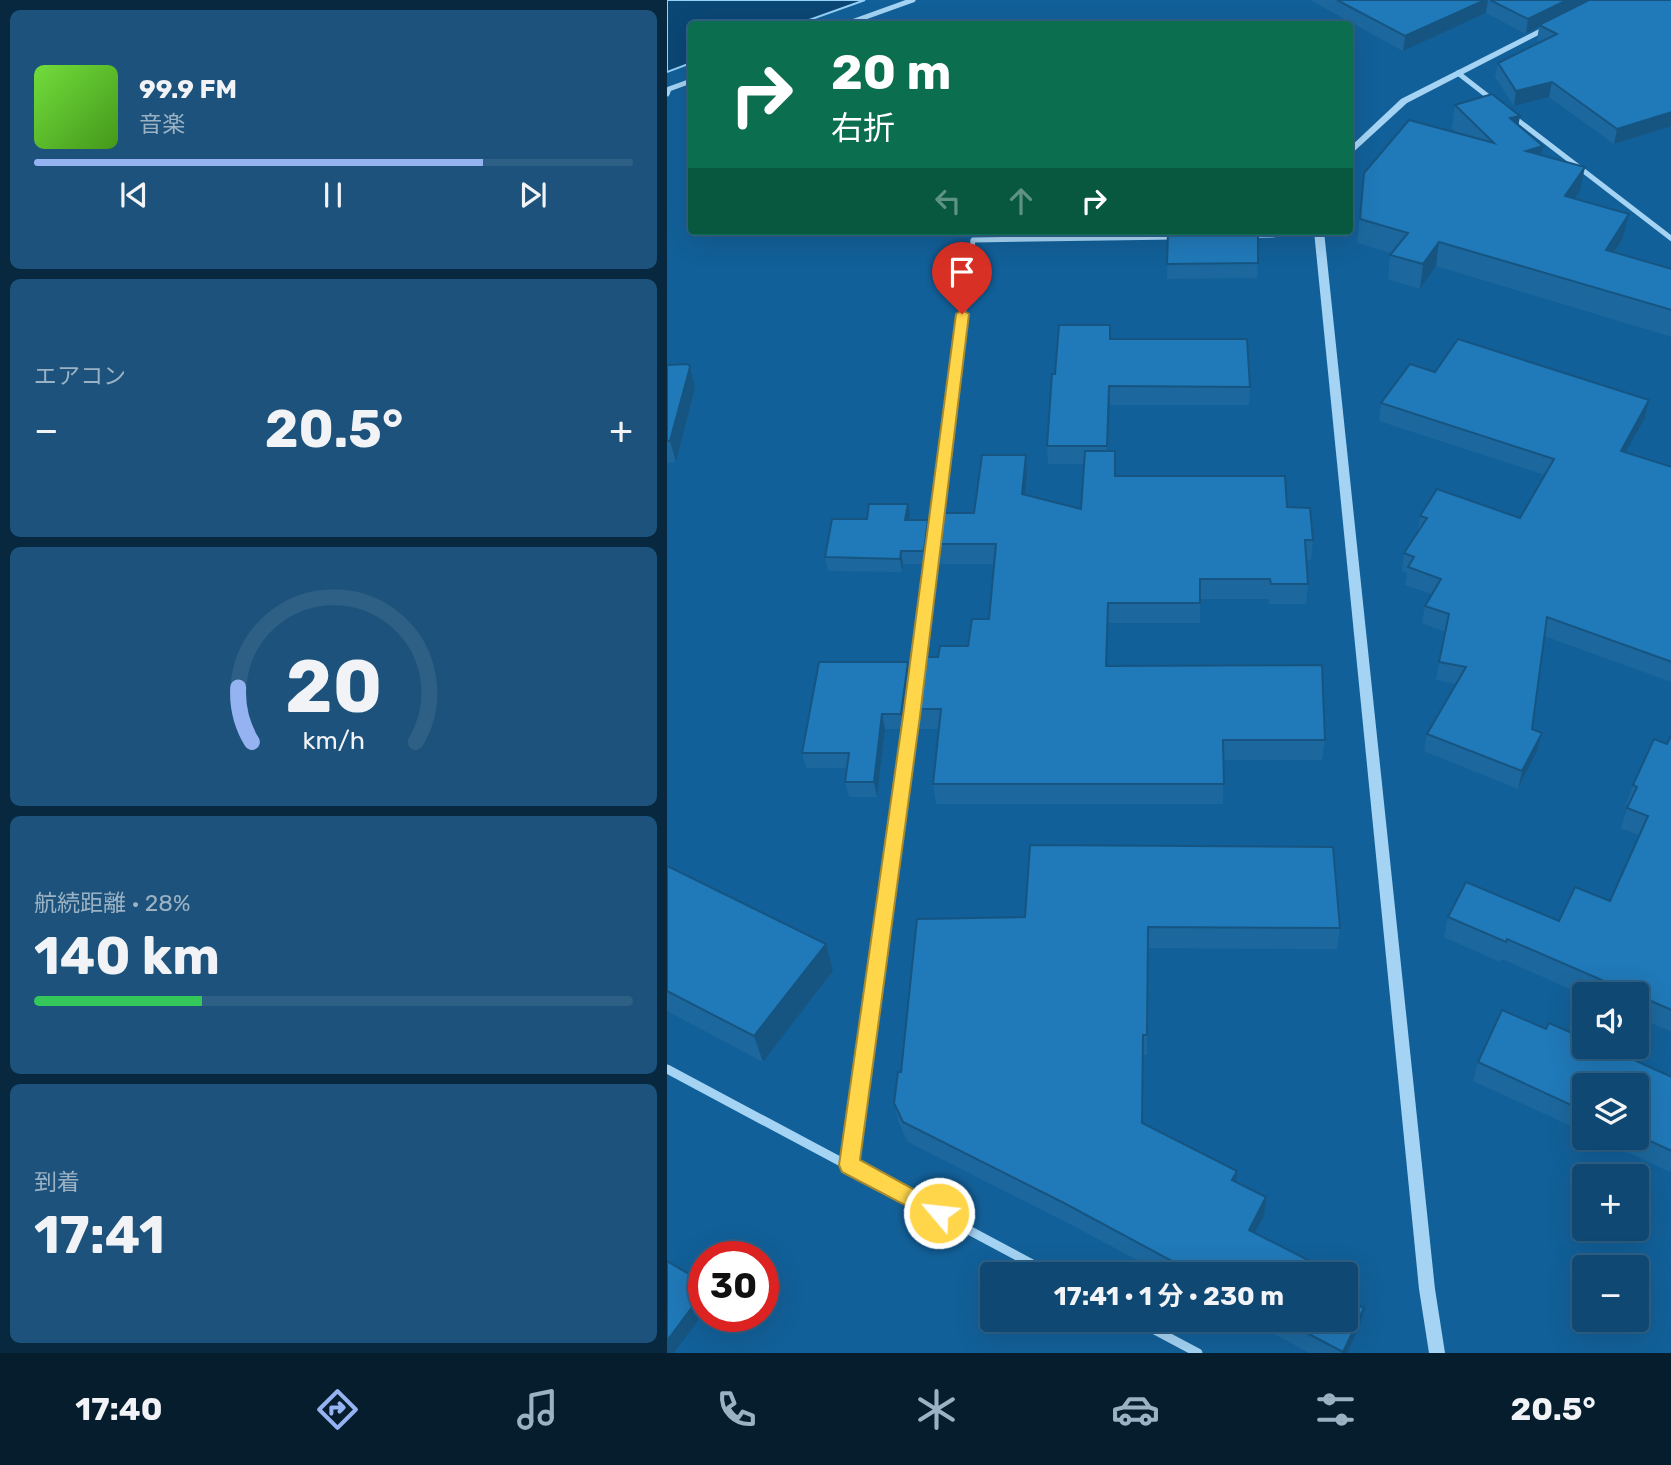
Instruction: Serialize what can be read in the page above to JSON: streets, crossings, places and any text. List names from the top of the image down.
{
  "page": {
    "turn": ["20 m", "右折"],
    "song": ["99.9 FM", "音楽"],
    "tile": [
      "エアコン",
      ["航続距離 · 28%", "140 km"],
      ["到着", "17:41"]
    ],
    "heat": ["−", "20.5°", "+"],
    "map_buttons": ["+", "−"],
    "limit": "30",
    "trip": "17:41 · 1 分 · 230 m",
    "tabs": ["17:40", "20.5°"],
    "gauge": ["20", "km/h"]
  }
}
